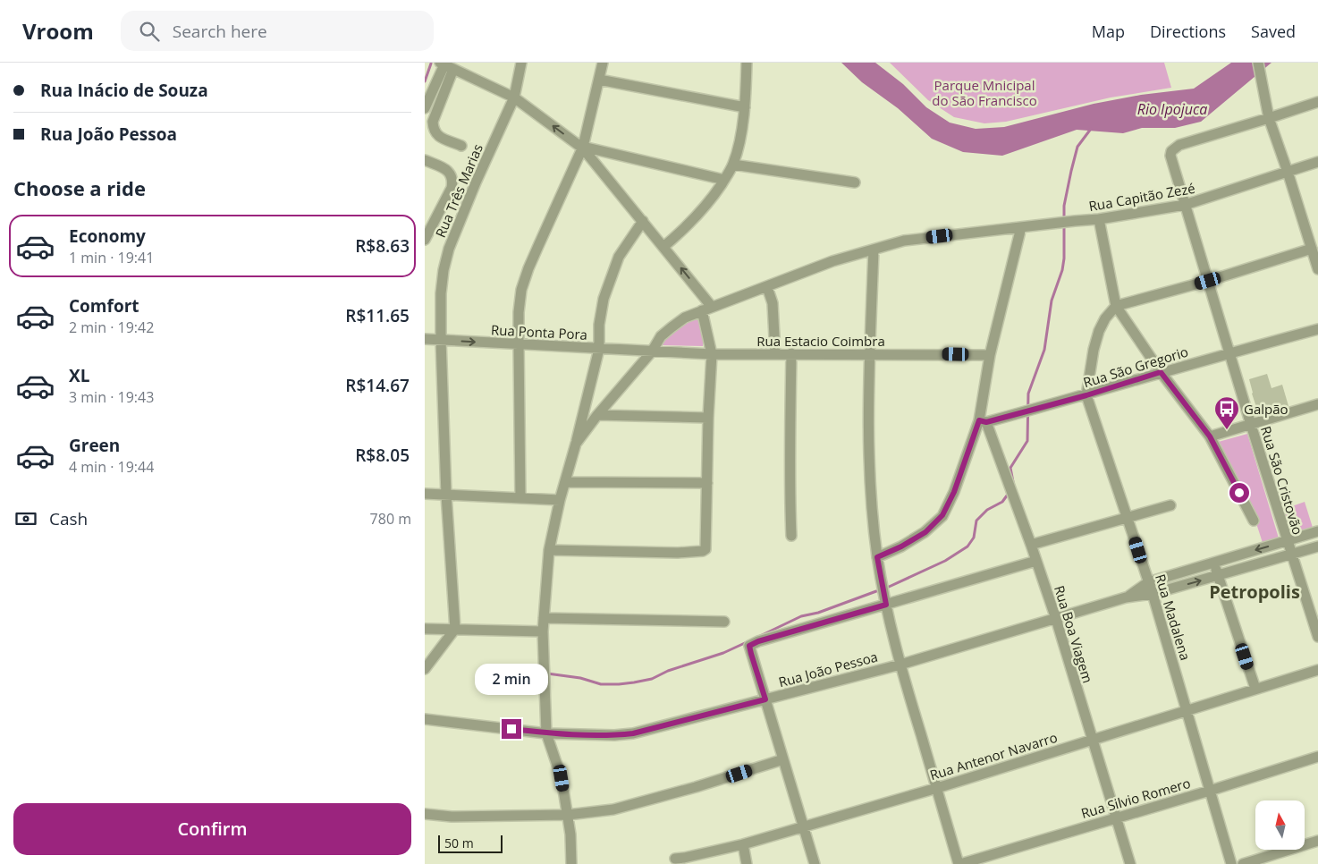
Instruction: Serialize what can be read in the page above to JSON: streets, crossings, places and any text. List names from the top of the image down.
{
  "streets": {
    "street": [
      "Rua Três Marias",
      "Rua Capitão Zezé",
      "Rua Ponta Pora",
      "Rua Estacio Coimbra",
      "Rua São Gregorio",
      "Rua São Cristovão",
      "Rua Madalena",
      "Rua Boa Viagem",
      "Rua João Pessoa",
      "Rua Antenor Navarro",
      "Rua Silvio Romero"
    ]
  },
  "crossings": [
    ["Rua Três Marias", "Rua Ponta Pora"],
    ["Rua Capitão Zezé", "Rua Ponta Pora"],
    ["Rua Capitão Zezé", "Rua Estacio Coimbra"],
    ["Rua Capitão Zezé", "Rua São Cristovão"],
    ["Rua Ponta Pora", "Rua Estacio Coimbra"],
    ["Rua São Gregorio", "Rua São Cristovão"],
    ["Rua São Gregorio", "Rua Madalena"],
    ["Rua São Gregorio", "Rua Boa Viagem"],
    ["Rua São Cristovão", "Rua João Pessoa"],
    ["Rua Madalena", "Rua João Pessoa"],
    ["Rua Madalena", "Rua Antenor Navarro"],
    ["Rua Madalena", "Rua Silvio Romero"],
    ["Rua Boa Viagem", "Rua João Pessoa"],
    ["Rua Boa Viagem", "Rua Antenor Navarro"],
    ["Rua Boa Viagem", "Rua Silvio Romero"]
  ],
  "districts": ["Petropolis"],
  "water": ["Rio Ipojuca"],
  "parks": ["Parque Mnicipal do São Francisco"],
  "places": {
    "bus stop": ["Galpão"]
  },
  "scale_bar": "50 m",
  "north": "top",
  "page": {
    "header": "Vroom",
    "search": "Search here",
    "nav": ["Map", "Directions", "Saved"],
    "banner": ["Rua Inácio de Souza", "Rua João Pessoa"],
    "heading": "Choose a ride",
    "list": [
      {
        "name": "Economy",
        "note": "1 min · 19:41",
        "value": "R$8.63"
      },
      {
        "name": "Comfort",
        "note": "2 min · 19:42",
        "value": "R$11.65"
      },
      {
        "name": "XL",
        "note": "3 min · 19:43",
        "value": "R$14.67"
      },
      {
        "name": "Green",
        "note": "4 min · 19:44",
        "value": "R$8.05"
      }
    ],
    "pay": ["Cash", "780 m"],
    "bubble": "2 min",
    "buttons": "Confirm",
    "scale": "50 m"
  }
}
